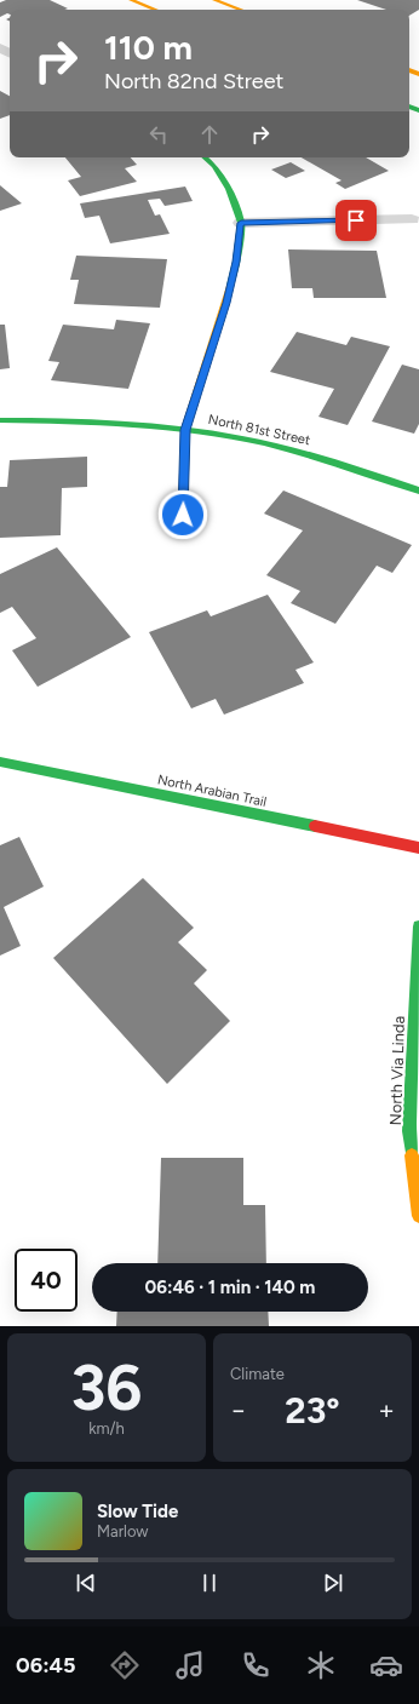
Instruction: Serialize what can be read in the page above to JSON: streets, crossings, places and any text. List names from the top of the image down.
{
  "streets": {
    "street": ["North 81st Street", "North Arabian Trail", "North Via Linda"]
  },
  "page": {
    "turn": ["110 m", "North 82nd Street"],
    "limit": "40",
    "trip": "06:46 · 1 min · 140 m",
    "tile": [
      ["36", "km/h"],
      "Climate"
    ],
    "heat": ["−", "23°", "+"],
    "song": ["Slow Tide", "Marlow"],
    "tabs": "06:45"
  }
}
